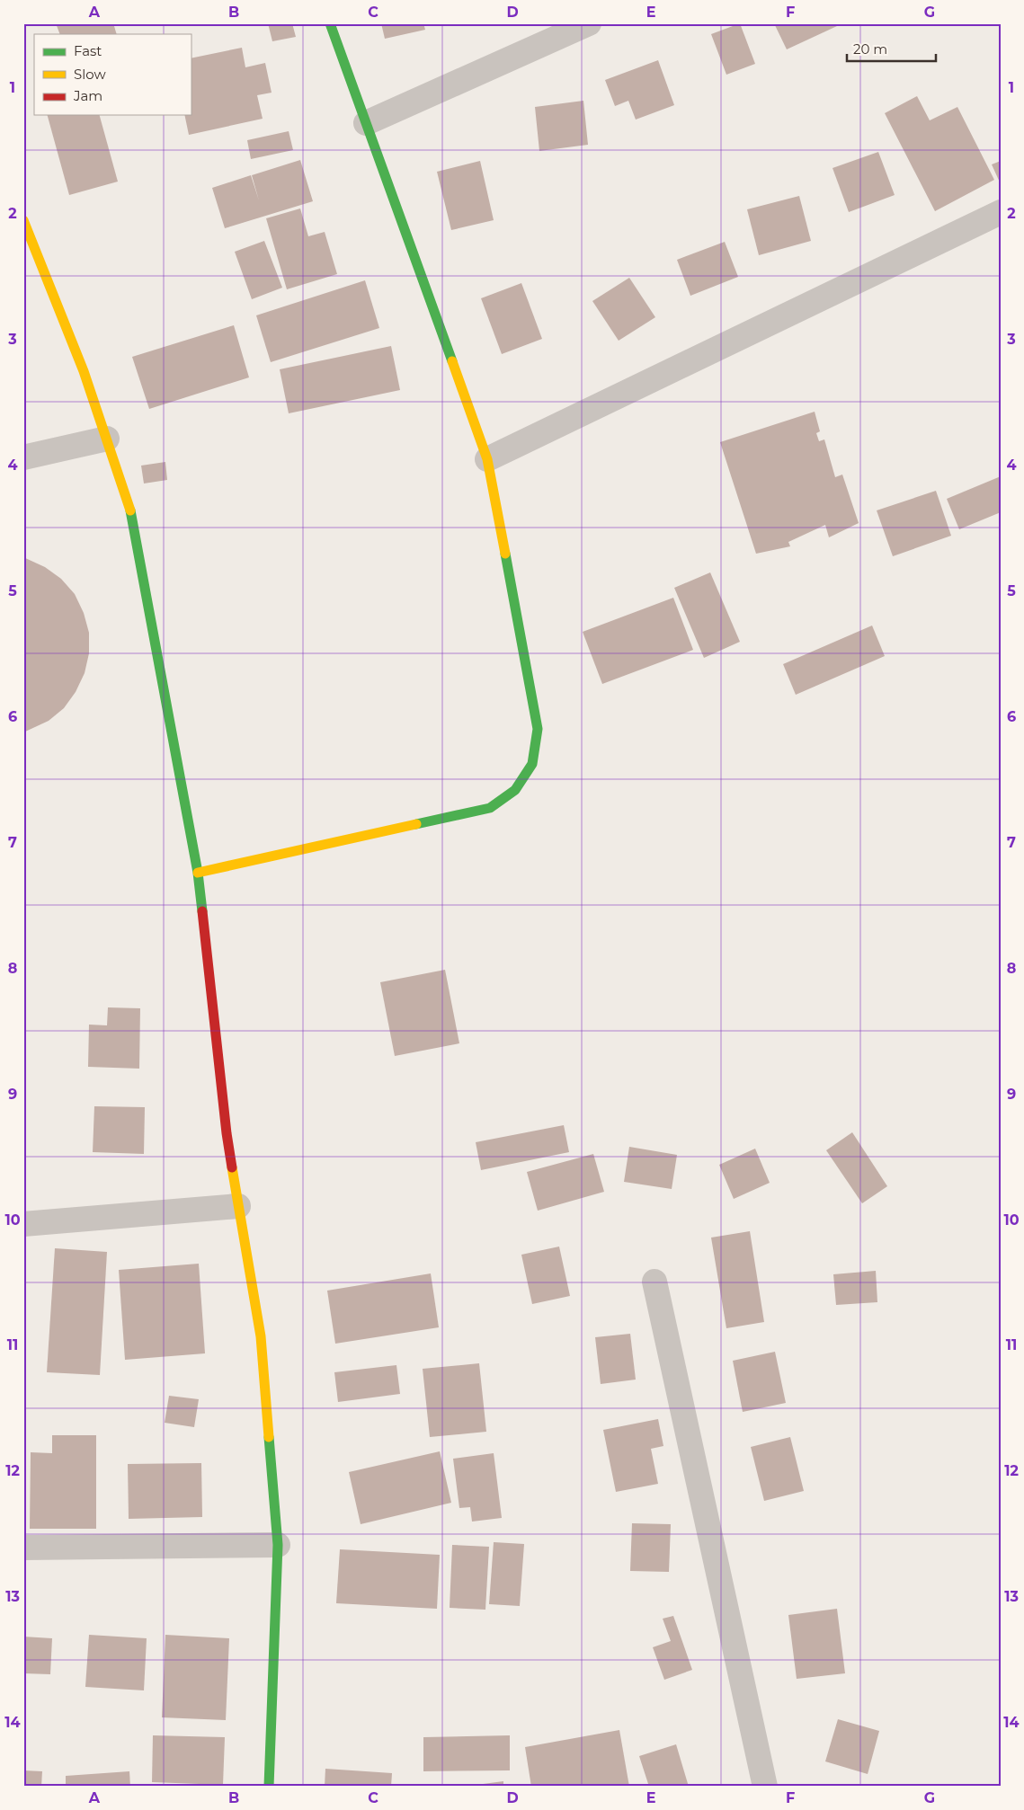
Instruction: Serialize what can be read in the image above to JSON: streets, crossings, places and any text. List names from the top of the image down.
{
  "legend": ["Fast", "Slow", "Jam"],
  "scale_bar": "20 m",
  "grid": {
    "columns": [
      "A",
      "B",
      "C",
      "D",
      "E",
      "F",
      "G"
    ],
    "rows": [
      "1",
      "2",
      "3",
      "4",
      "5",
      "6",
      "7",
      "8",
      "9",
      "10",
      "11",
      "12",
      "13",
      "14"
    ]
  }
}
